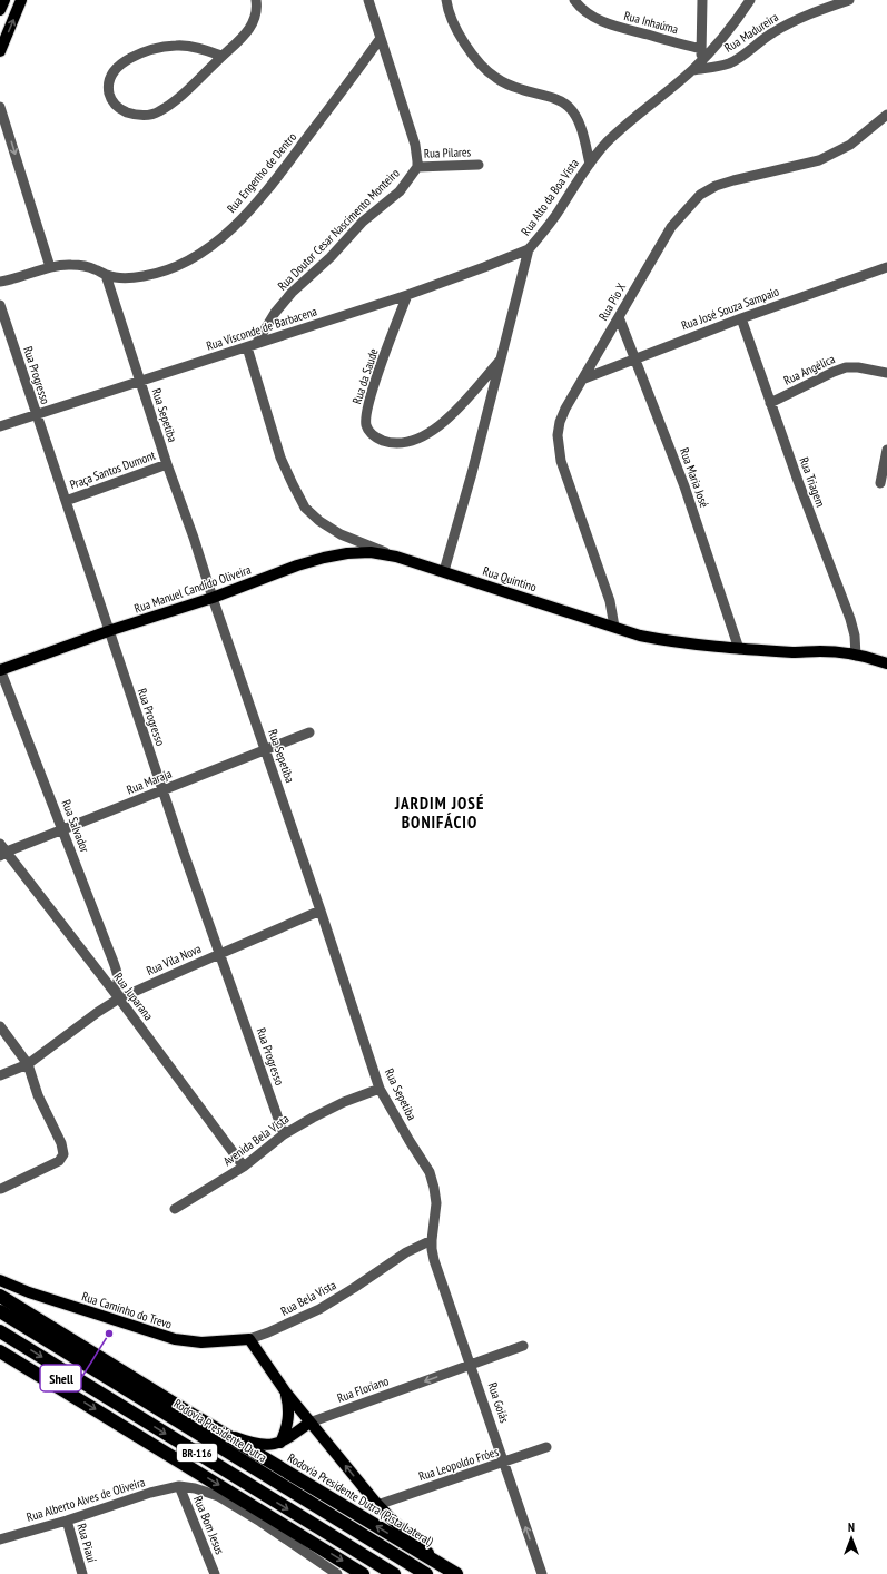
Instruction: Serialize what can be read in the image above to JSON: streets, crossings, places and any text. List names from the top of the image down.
{
  "streets": {
    "highway": ["Rodovia Presidente Dutra", "BR-116", "Rodovia Presidente Dutra (Pista Lateral)"],
    "main road": [
      "Rua Quintino",
      "Rua Manuel Candido Oliveira",
      "Rua Caminho do Trevo",
      "Rua Floriano"
    ],
    "street": [
      "Rua Inhaúma",
      "Rua Madureira",
      "Rua Pilares",
      "Rua Engenho de Dentro",
      "Rua Alto da Boa Vista",
      "Rua Doutor Cesar Nascimento Monteiro",
      "Rua Pio X",
      "Rua José Souza Sampaio",
      "Rua Visconde de Barbacena",
      "Rua Angélica",
      "Rua Progresso",
      "Rua da Saude",
      "Rua Sepetiba",
      "Praça Santos Dumont",
      "Rua Maria José",
      "Rua Triagem",
      "Rua Maraja",
      "Rua Salvador",
      "Rua Vila Nova",
      "Rua Juparana",
      "Avenida Bela Vista",
      "Rua Bela Vista",
      "Rua Goiás",
      "Rua Leopoldo Fróes",
      "Rua Alberto Alves de Oliveira",
      "Rua Bom Jesus",
      "Rua Piauí"
    ]
  },
  "crossings": [
    ["Rua Madureira", "Rua Alto da Boa Vista"],
    ["Rua Pilares", "Rua Doutor Cesar Nascimento Monteiro"],
    ["Rua Engenho de Dentro", "Rua Doutor Cesar Nascimento Monteiro"],
    ["Rua Engenho de Dentro", "Rua Sepetiba"],
    ["Rua Alto da Boa Vista", "Rua Visconde de Barbacena"],
    ["Rua Alto da Boa Vista", "Rua da Saude"],
    ["Rua Alto da Boa Vista", "Rua Quintino"],
    ["Rua Doutor Cesar Nascimento Monteiro", "Rua Visconde de Barbacena"],
    ["Rua Doutor Cesar Nascimento Monteiro", "Rua Quintino"],
    ["Rua Pio X", "Rua José Souza Sampaio"],
    ["Rua Pio X", "Rua Maria José"],
    ["Rua Pio X", "Rua Quintino"],
    ["Rua José Souza Sampaio", "Rua Maria José"],
    ["Rua José Souza Sampaio", "Rua Triagem"],
    ["Rua Visconde de Barbacena", "Rua Progresso"],
    ["Rua Visconde de Barbacena", "Rua da Saude"],
    ["Rua Visconde de Barbacena", "Rua Sepetiba"],
    ["Rua Visconde de Barbacena", "Rua Quintino"],
    ["Rua Angélica", "Rua Triagem"],
    ["Rua Progresso", "Praça Santos Dumont"],
    ["Rua Progresso", "Rua Manuel Candido Oliveira"],
    ["Rua Progresso", "Rua Maraja"],
    ["Rua Progresso", "Rua Vila Nova"],
    ["Rua Progresso", "Avenida Bela Vista"],
    ["Rua Sepetiba", "Praça Santos Dumont"],
    ["Rua Sepetiba", "Rua Manuel Candido Oliveira"],
    ["Rua Sepetiba", "Rua Maraja"],
    ["Rua Sepetiba", "Rua Vila Nova"],
    ["Rua Sepetiba", "Avenida Bela Vista"],
    ["Rua Sepetiba", "Rua Bela Vista"],
    ["Rua Sepetiba", "Rua Goiás"],
    ["Rua Maria José", "Rua Quintino"],
    ["Rua Triagem", "Rua Quintino"],
    ["Rua Quintino", "Rua Manuel Candido Oliveira"],
    ["Rua Manuel Candido Oliveira", "Rua Salvador"],
    ["Rua Maraja", "Rua Salvador"],
    ["Rua Maraja", "Rua Juparana"],
    ["Rua Salvador", "Rua Vila Nova"],
    ["Rua Salvador", "Rua Juparana"],
    ["Rua Vila Nova", "Rua Juparana"],
    ["Rua Juparana", "Avenida Bela Vista"],
    ["Rua Bela Vista", "Rua Caminho do Trevo"],
    ["Rua Bela Vista", "Rua Goiás"],
    ["Rua Floriano", "Rua Goiás"],
    ["Rua Goiás", "Rua Leopoldo Fróes"],
    ["Rua Alberto Alves de Oliveira", "Rua Bom Jesus"],
    ["Rua Alberto Alves de Oliveira", "Rua Piauí"]
  ],
  "one_way": ["Rua Floriano"],
  "districts": ["JARDIM JOSÉ BONIFÁCIO"],
  "places": ["Shell"],
  "north": "top"
}
